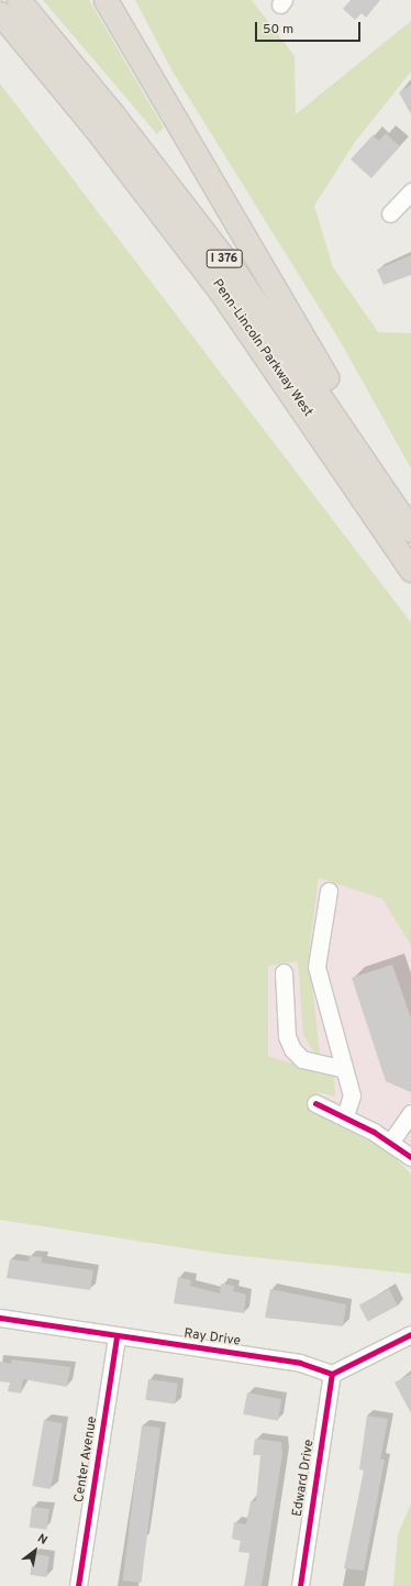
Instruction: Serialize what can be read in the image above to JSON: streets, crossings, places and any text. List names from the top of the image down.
{
  "streets": {
    "highway": ["I 376", "Penn-Lincoln Parkway West"],
    "street": ["Ray Drive", "Center Avenue", "Edward Drive"]
  },
  "crossings": [
    ["Ray Drive", "Center Avenue"],
    ["Ray Drive", "Edward Drive"]
  ],
  "scale_bar": "50 m",
  "north": "top right"
}
